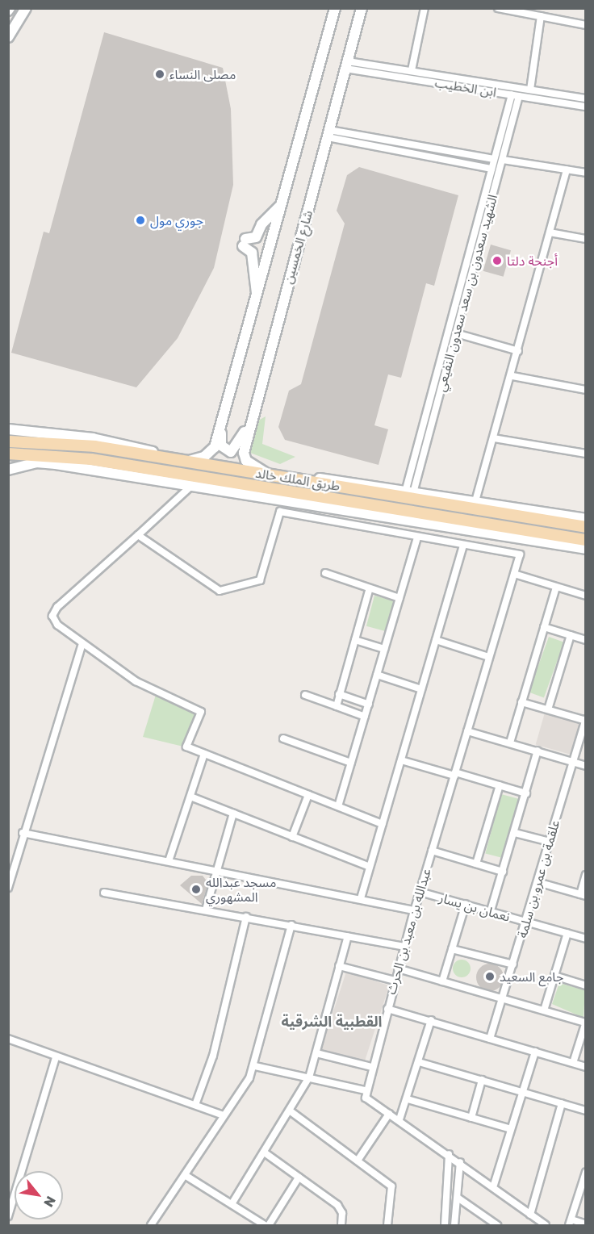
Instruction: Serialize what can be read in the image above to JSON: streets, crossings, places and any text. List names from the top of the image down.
{
  "streets": {
    "main road": ["طريق الملك خالد"],
    "street": [
      "ابن الخطيب",
      "شارع الخمسين",
      "الشهيد سعدون بن سعد سعدون النفيعي",
      "علقمة بن عمرو بن سلمة",
      "نعمان بن يسار",
      "عبدالله بن معبد بن الحرث"
    ]
  },
  "crossings": [
    ["ابن الخطيب", "شارع الخمسين"],
    ["ابن الخطيب", "الشهيد سعدون بن سعد سعدون النفيعي"],
    ["شارع الخمسين", "طريق الملك خالد"],
    ["علقمة بن عمرو بن سلمة", "نعمان بن يسار"],
    ["نعمان بن يسار", "عبدالله بن معبد بن الحرث"]
  ],
  "districts": ["القطبية الشرقية"],
  "places": [
    "مصلى النساء",
    "جوري مول",
    "أجنحة دلتا",
    "مسجد عبدالله المشهوري",
    "جامع السعيد"
  ],
  "north": "bottom right"
}
